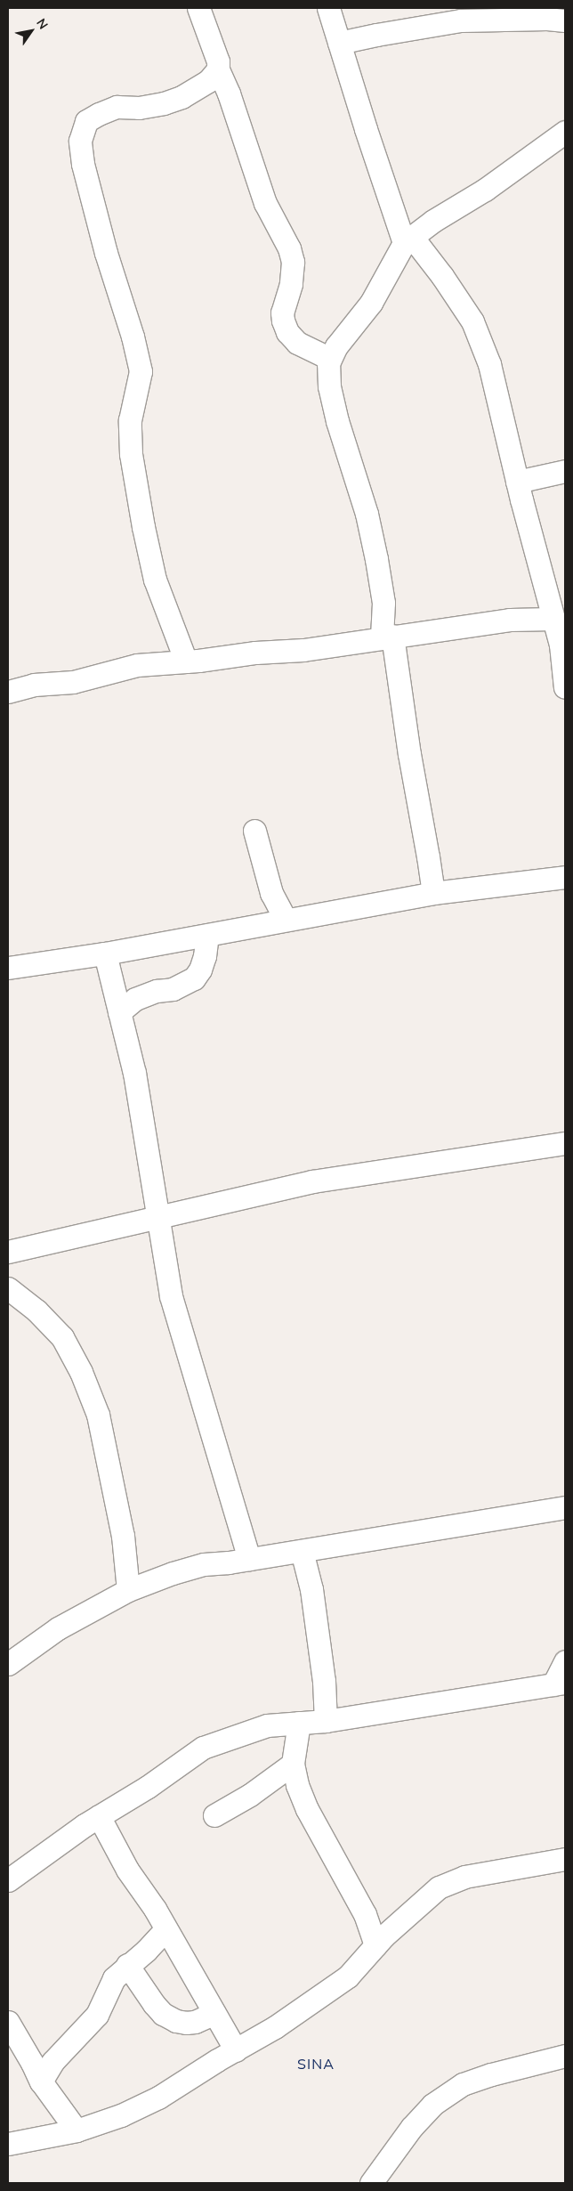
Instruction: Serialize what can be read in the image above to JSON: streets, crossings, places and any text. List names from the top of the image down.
{
  "districts": ["SINA"],
  "north": "top right"
}
